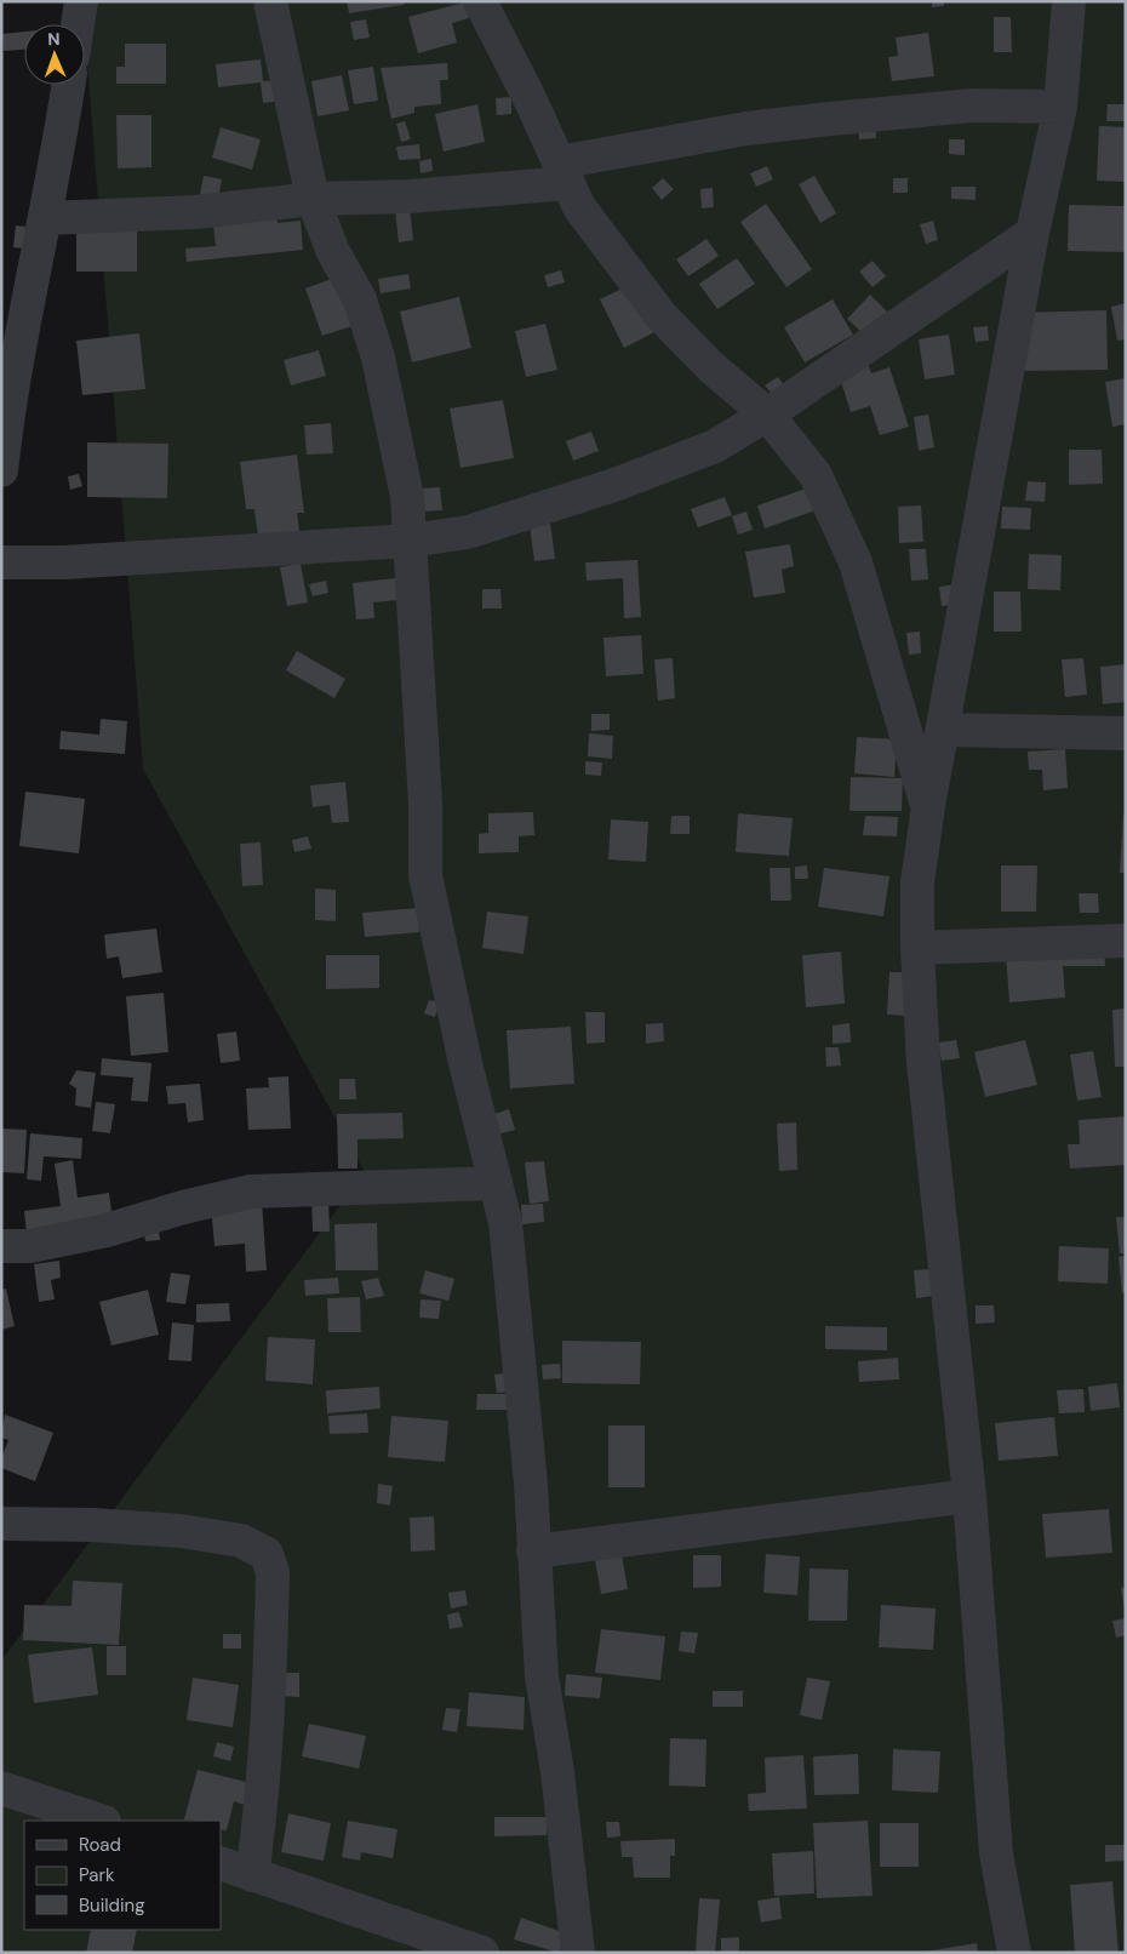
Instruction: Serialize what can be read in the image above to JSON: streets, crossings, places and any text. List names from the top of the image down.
{
  "legend": ["Road", "Park", "Building"],
  "north": "top"
}
